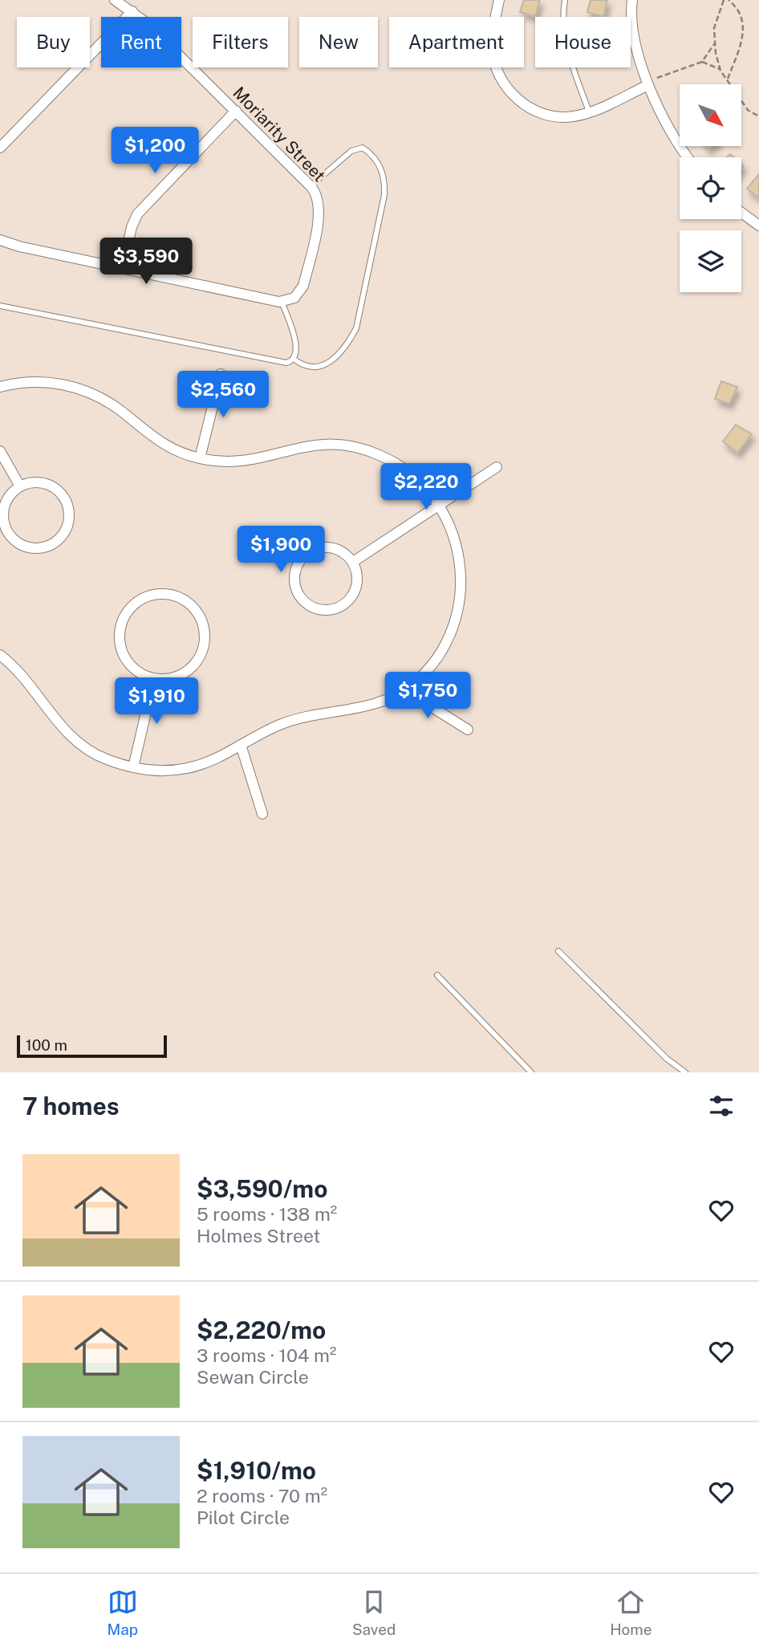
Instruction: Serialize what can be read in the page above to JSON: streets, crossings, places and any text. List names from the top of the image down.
{
  "streets": {
    "street": ["Moriarity Street"]
  },
  "scale_bar": "100 m",
  "north": "bottom right",
  "page": {
    "chip": [
      "Buy",
      "Rent",
      "Filters",
      "New",
      "Apartment",
      "House"
    ],
    "price": [
      "$1,200",
      "$3,590",
      "$2,560",
      "$2,220",
      "$1,900",
      "$1,750",
      "$1,910"
    ],
    "scale": "100 m",
    "heading": "7 homes",
    "list": [
      {
        "name": "$3,590/mo",
        "note": "5 rooms · 138 m² · Holmes Street"
      },
      {
        "name": "$2,220/mo",
        "note": "3 rooms · 104 m² · Sewan Circle"
      },
      {
        "name": "$1,910/mo",
        "note": "2 rooms · 70 m² · Pilot Circle"
      }
    ],
    "tabs": ["Map", "Saved", "Home"]
  }
}
